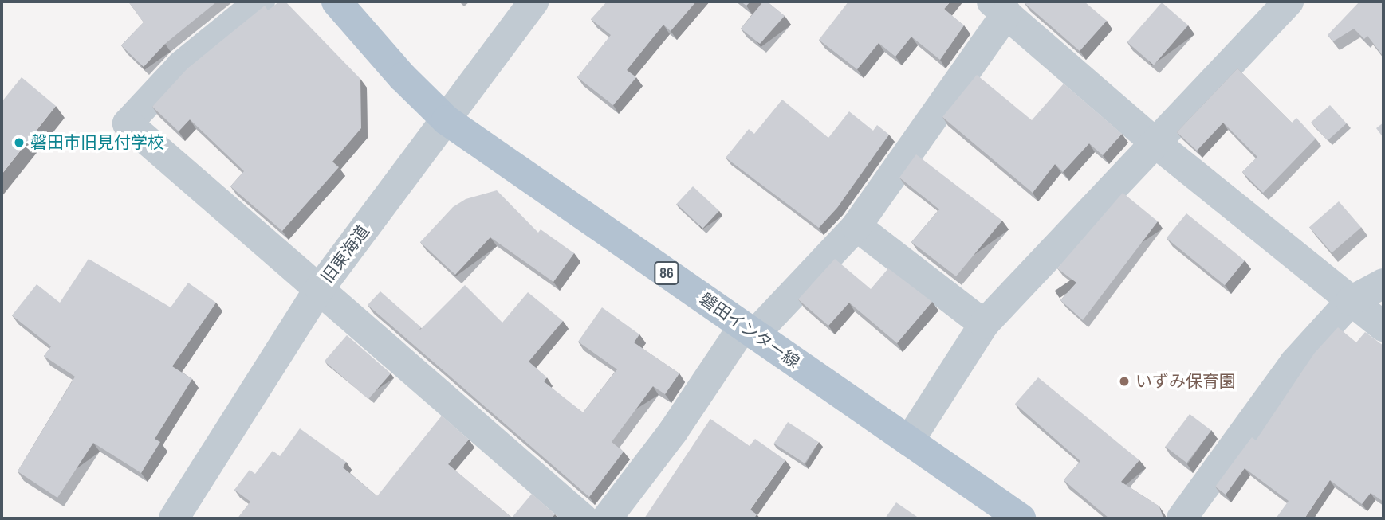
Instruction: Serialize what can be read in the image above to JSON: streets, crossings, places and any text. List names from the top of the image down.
{
  "streets": {
    "main road": ["86", "磐田インター線"],
    "street": ["旧東海道"]
  },
  "crossings": [
    ["旧東海道", "磐田インター線"]
  ],
  "places": ["磐田市旧見付学校", "いずみ保育園"]
}
